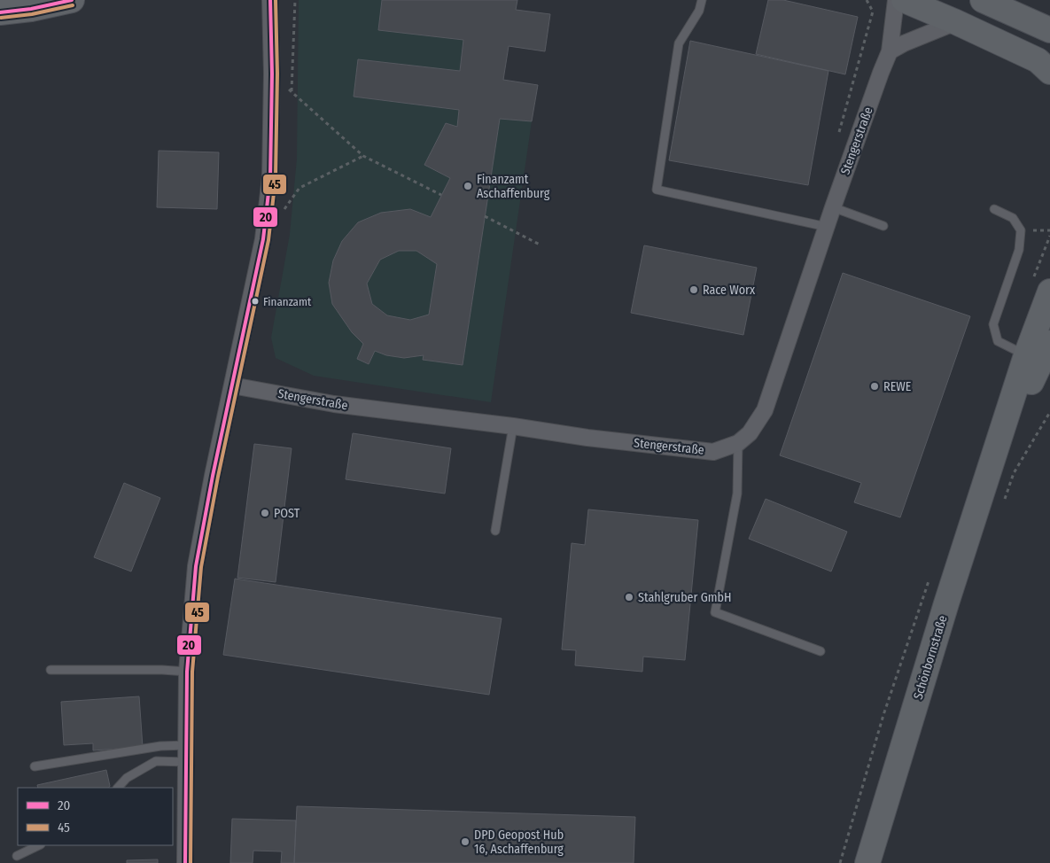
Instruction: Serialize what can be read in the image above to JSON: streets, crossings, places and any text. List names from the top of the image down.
{
  "streets": {
    "main road": ["Schönbornstraße"],
    "street": ["Stengerstraße"]
  },
  "places": [
    "Finanzamt Aschaffenburg",
    "Race Worx",
    "Finanzamt",
    "REWE",
    "POST",
    "Stahlgruber GmbH",
    "DPD Geopost Hub 16, Aschaffenburg"
  ],
  "lines": ["transit line 20", "transit line 45"],
  "legend": ["20", "45"]
}
